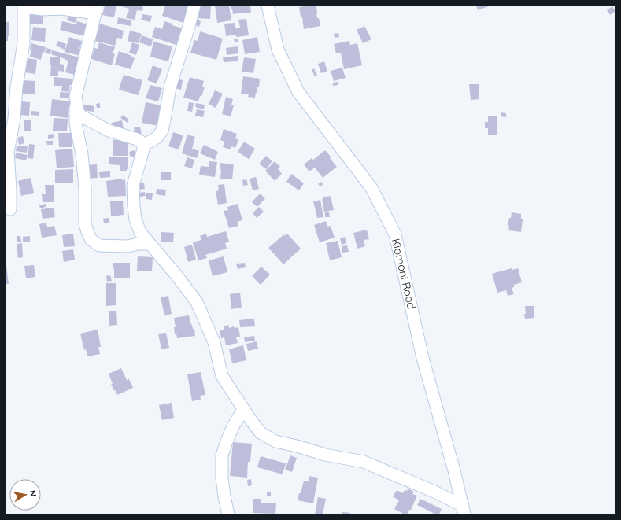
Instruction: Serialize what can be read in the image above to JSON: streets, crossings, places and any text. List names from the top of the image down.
{
  "streets": {
    "street": ["Kiomoni Road"]
  },
  "north": "right"
}
